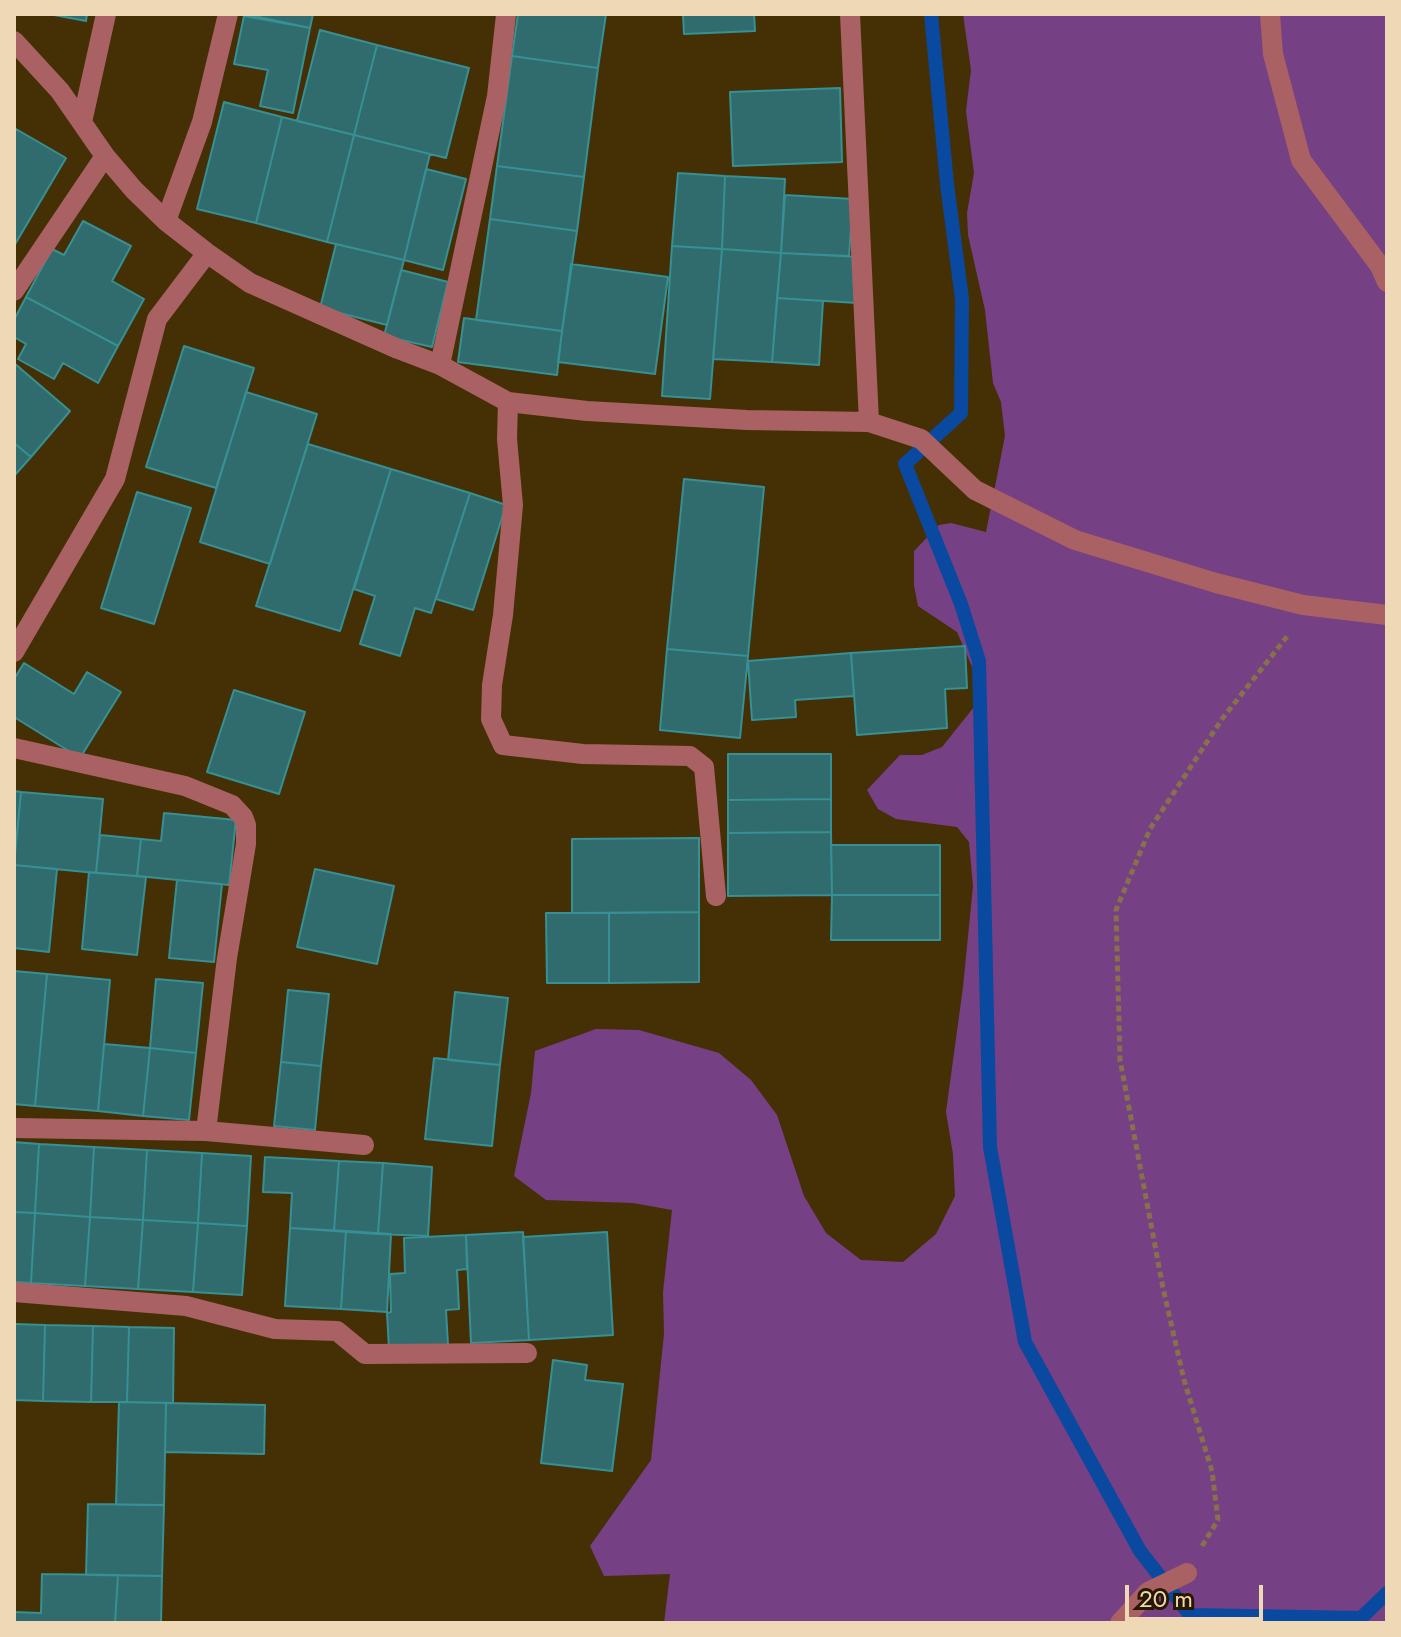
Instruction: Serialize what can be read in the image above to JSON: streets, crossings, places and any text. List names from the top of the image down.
{
  "scale_bar": "20 m"
}
